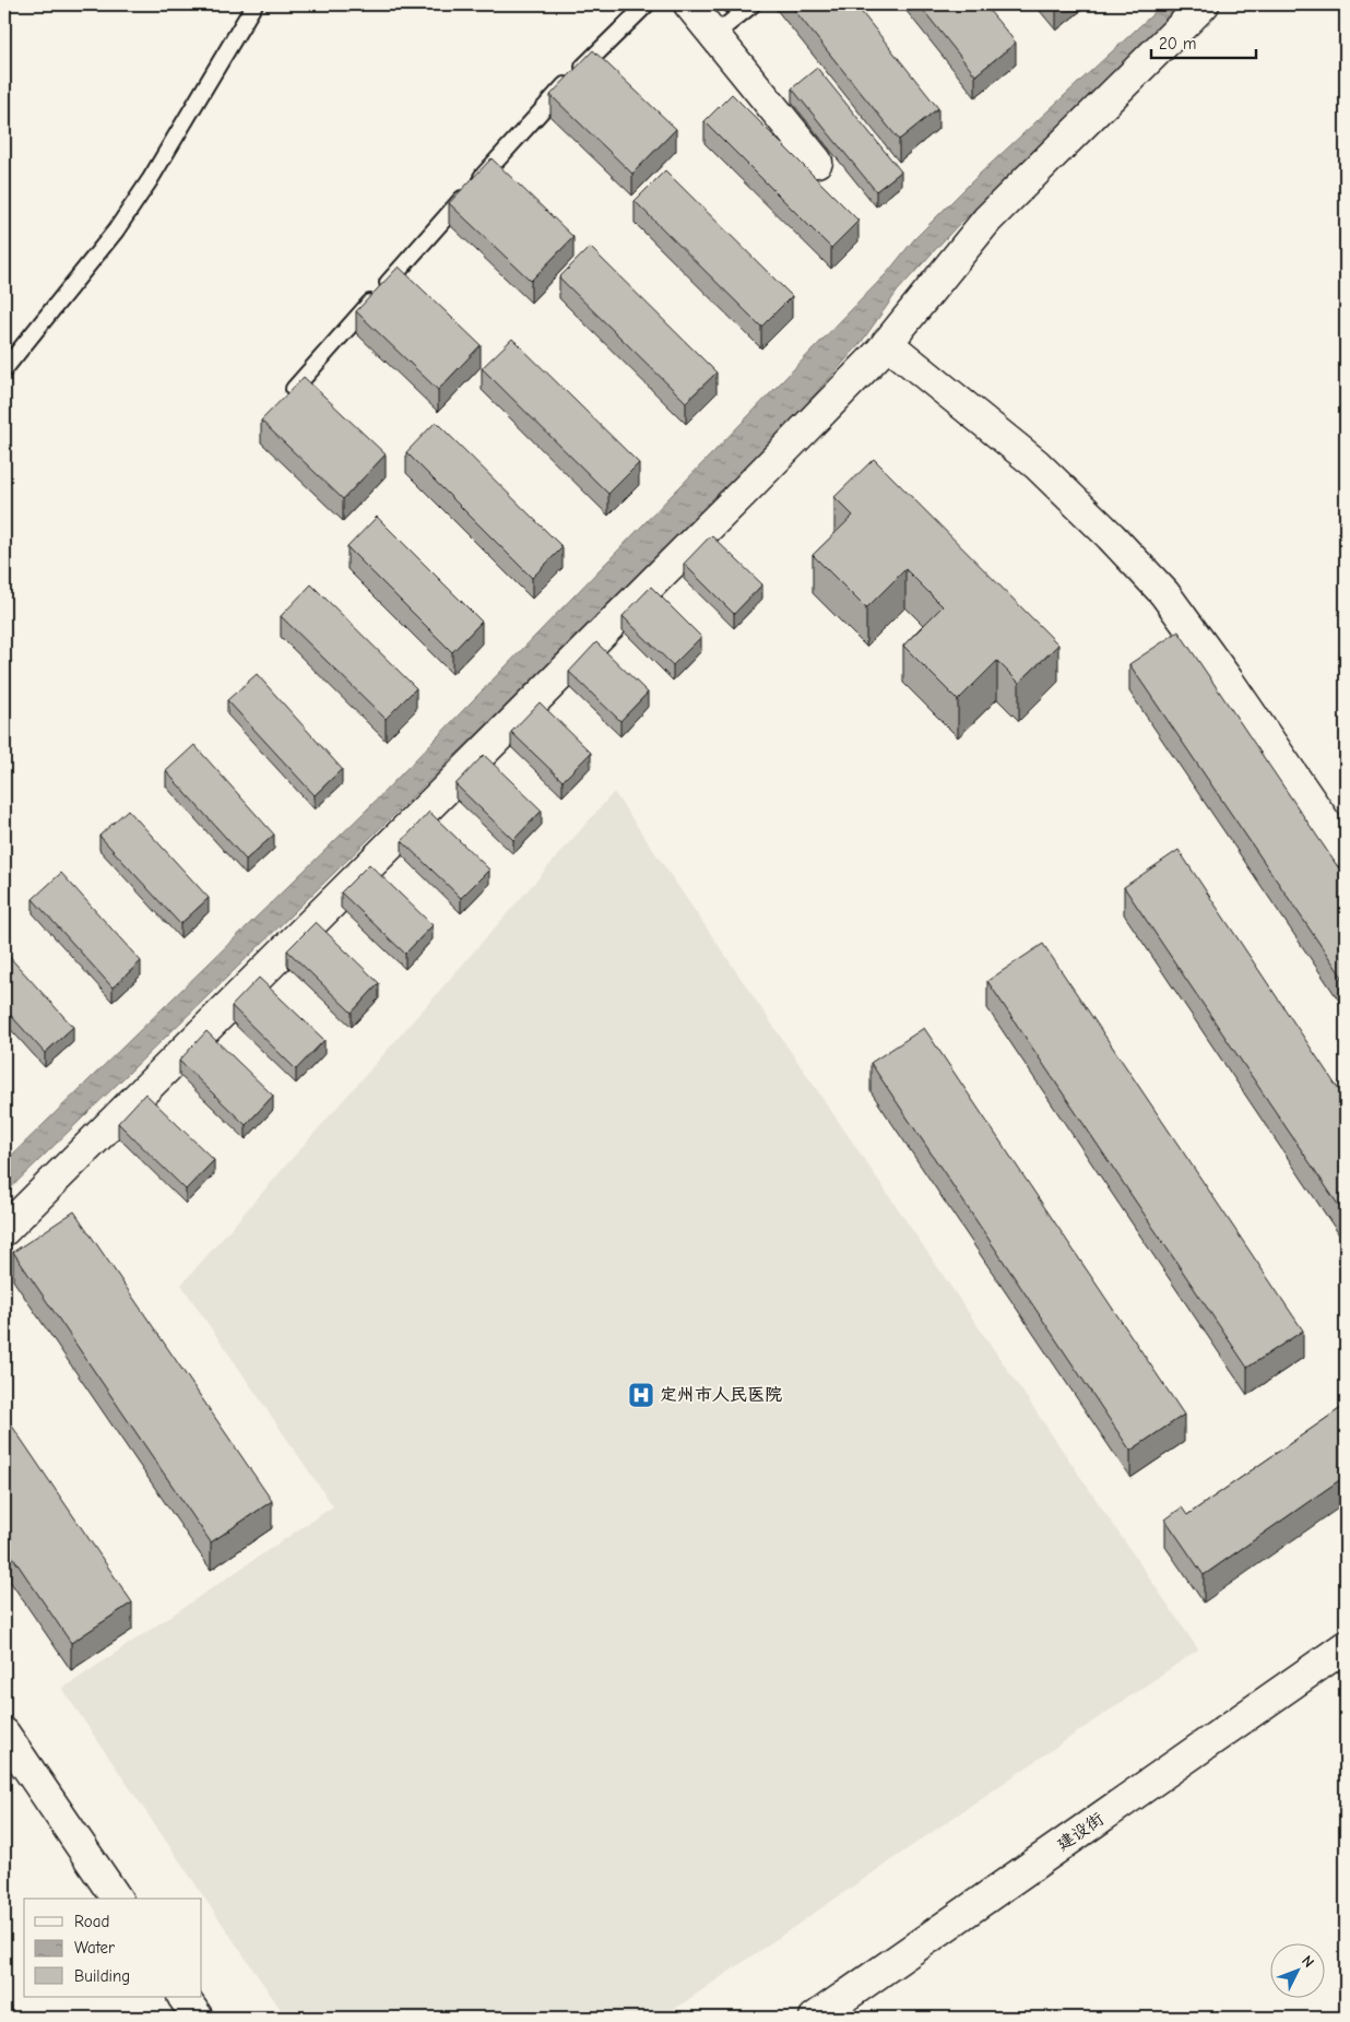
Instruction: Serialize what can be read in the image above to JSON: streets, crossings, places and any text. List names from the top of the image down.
{
  "streets": {
    "street": ["建设街"]
  },
  "places": {
    "hospital": ["定州市人民医院"]
  },
  "legend": ["Road", "Water", "Building"],
  "scale_bar": "20 m",
  "north": "top right"
}
